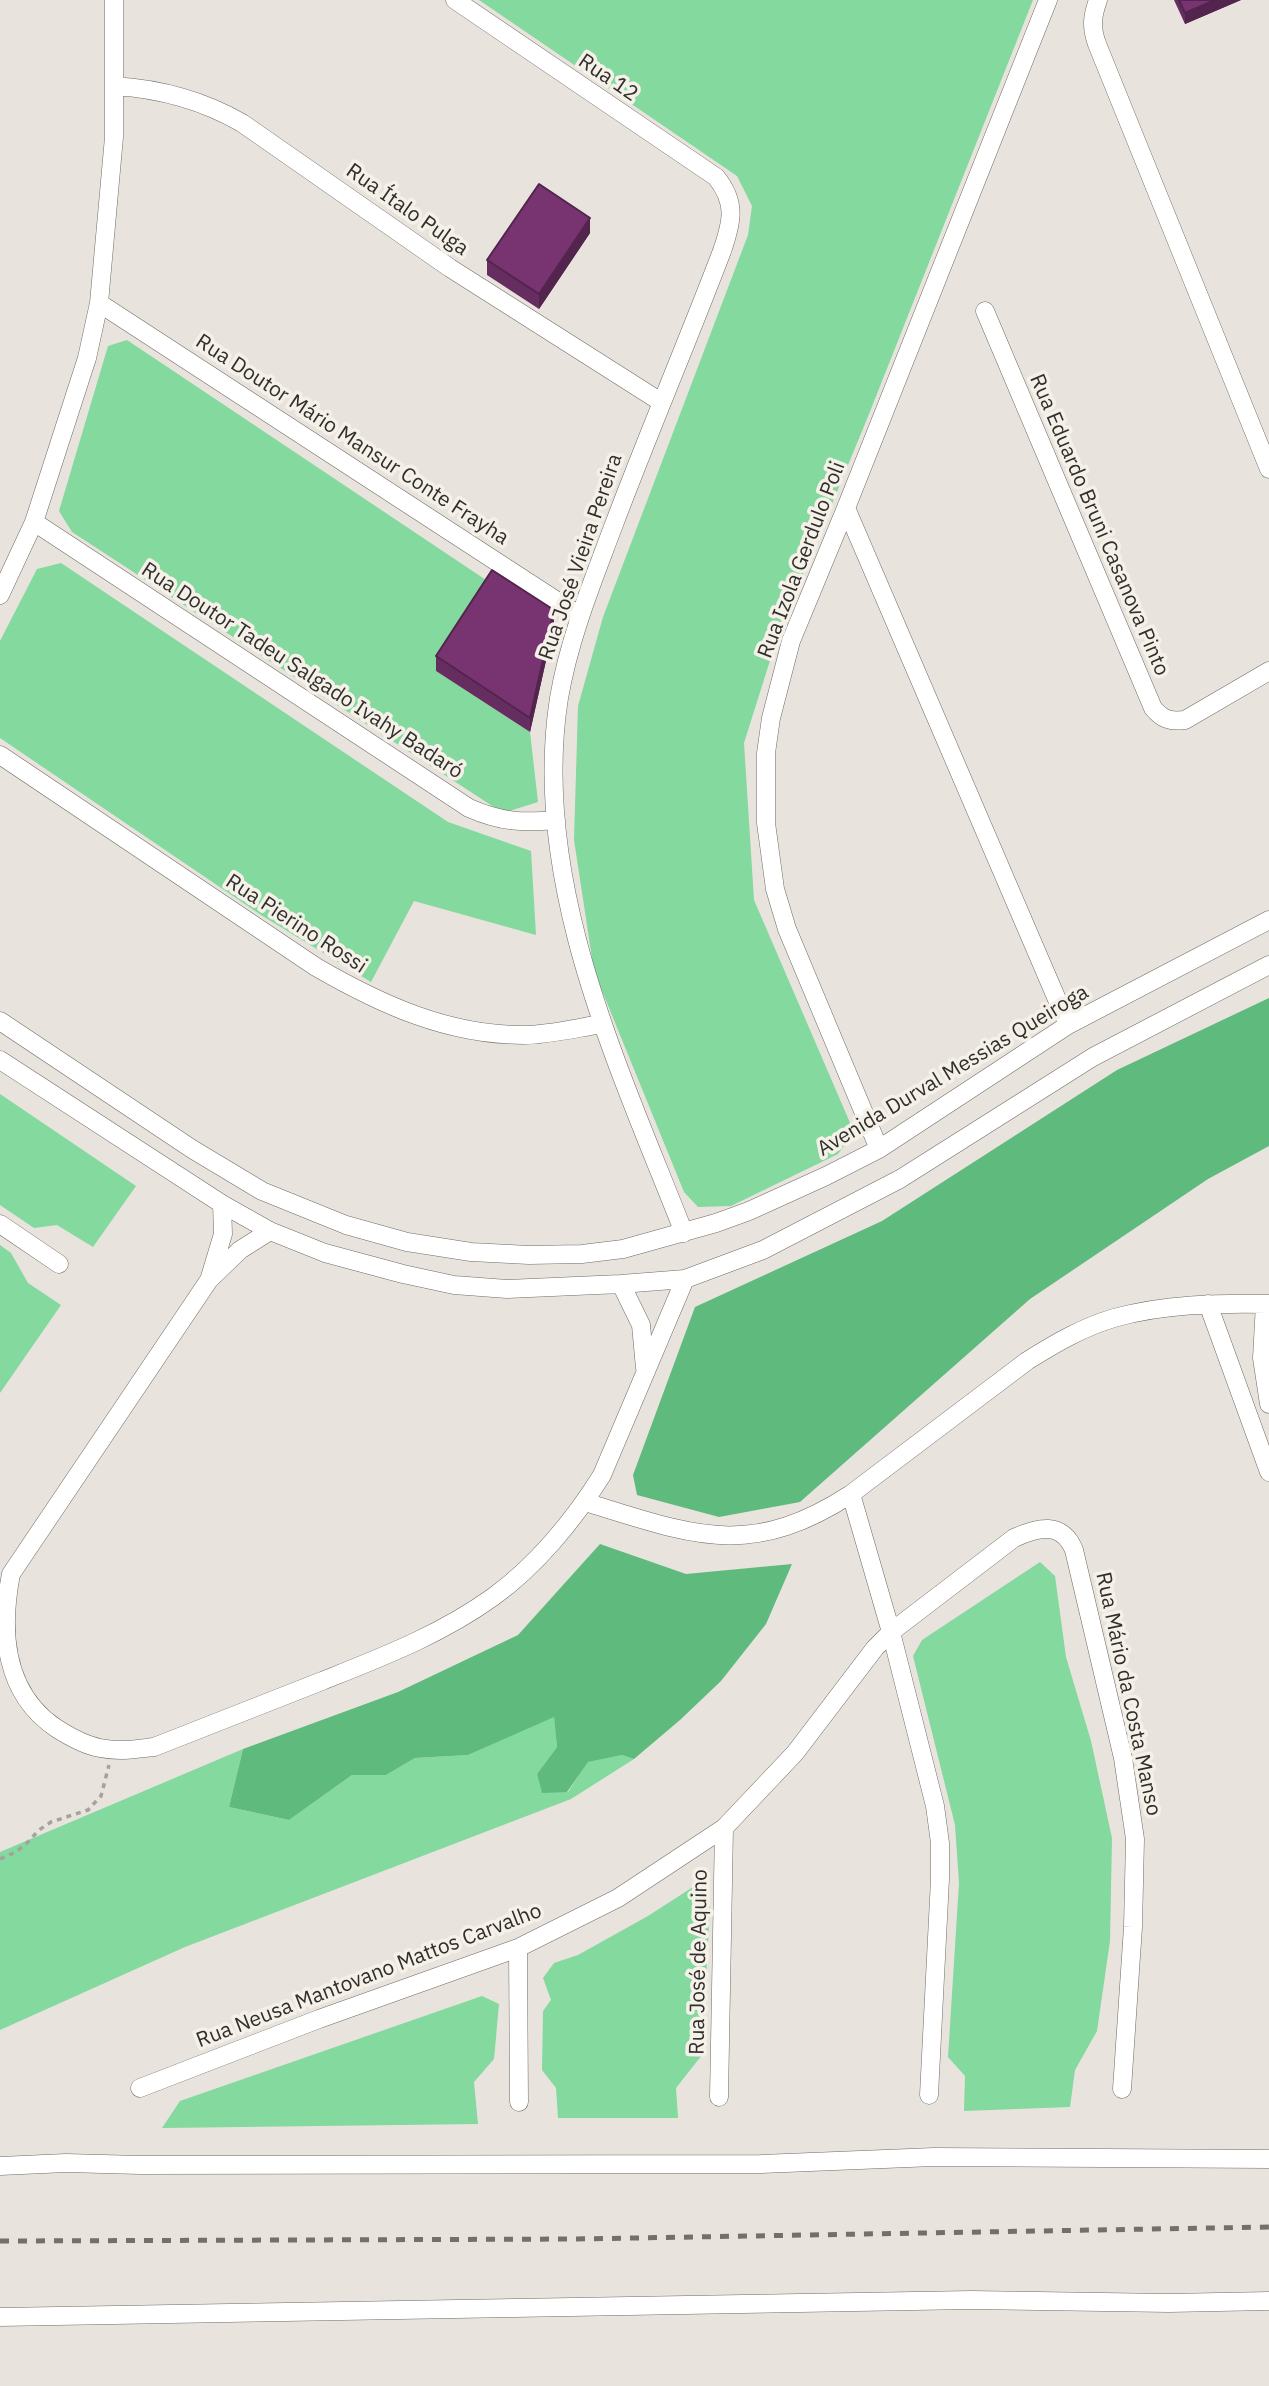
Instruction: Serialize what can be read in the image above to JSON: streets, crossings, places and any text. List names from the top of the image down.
{
  "streets": {
    "street": [
      "Rua 12",
      "Rua Ítalo Pulga",
      "Rua Doutor Mário Mansur Conte Frayha",
      "Rua Eduardo Bruni Casanova Pinto",
      "Rua José Vieira Pereira",
      "Rua Izola Gerdulo Poli",
      "Rua Doutor Tadeu Salgado Ivahy Badaró",
      "Rua Pierino Rossi",
      "Avenida Durval Messias Queiroga",
      "Rua Mário da Costa Manso",
      "Rua José de Aquino",
      "Rua Neusa Mantovano Mattos Carvalho"
    ]
  },
  "crossings": [
    ["Rua 12", "Rua José Vieira Pereira"],
    ["Rua Ítalo Pulga", "Rua José Vieira Pereira"],
    ["Rua Doutor Mário Mansur Conte Frayha", "Rua José Vieira Pereira"],
    ["Rua José Vieira Pereira", "Rua Doutor Tadeu Salgado Ivahy Badaró"],
    ["Rua José Vieira Pereira", "Rua Pierino Rossi"],
    ["Rua José Vieira Pereira", "Avenida Durval Messias Queiroga"],
    ["Rua Izola Gerdulo Poli", "Avenida Durval Messias Queiroga"],
    ["Rua Mário da Costa Manso", "Rua Neusa Mantovano Mattos Carvalho"],
    ["Rua José de Aquino", "Rua Neusa Mantovano Mattos Carvalho"]
  ]
}
